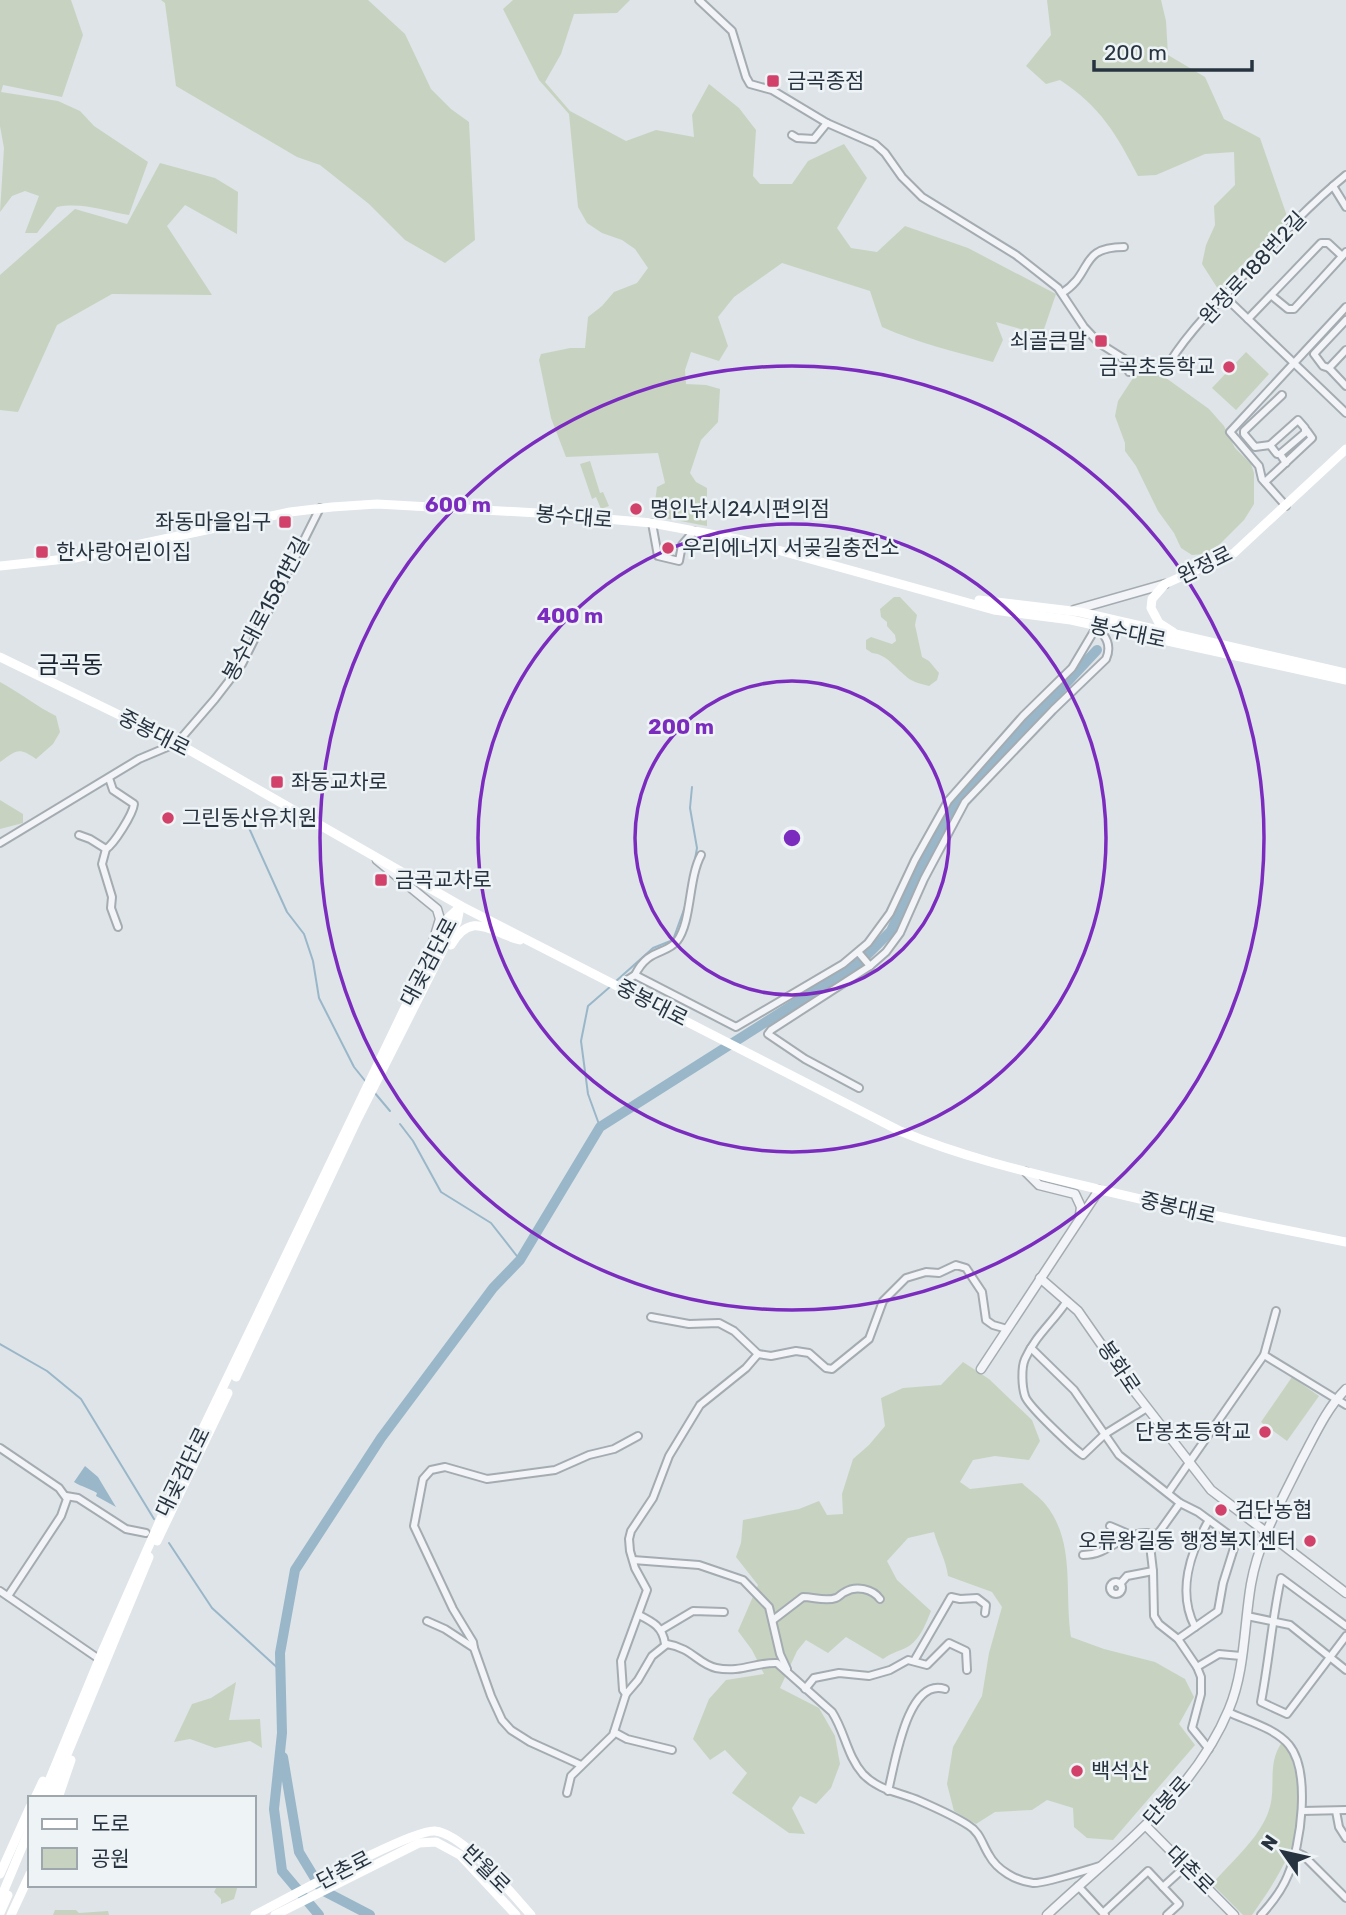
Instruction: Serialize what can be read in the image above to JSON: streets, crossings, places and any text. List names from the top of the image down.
{
  "streets": {
    "main road": [
      "봉수대로",
      "완정로",
      "중봉대로",
      "대곶검단로",
      "반월로",
      "단촌로"
    ],
    "street": [
      "완정로188번2길",
      "봉수대로1581번길",
      "봉화로",
      "단봉로",
      "대촌로"
    ]
  },
  "crossings": [
    ["봉수대로", "완정로"],
    ["봉수대로", "봉수대로1581번길"],
    ["봉수대로1581번길", "중봉대로"],
    ["중봉대로", "대곶검단로"],
    ["봉화로", "단봉로"],
    ["단봉로", "대촌로"],
    ["반월로", "단촌로"]
  ],
  "districts": ["금곡동"],
  "places": {
    "transit": [
      "금곡종점",
      "쇠골큰말",
      "좌동마을입구",
      "한사랑어린이집",
      "좌동교차로",
      "금곡교차로"
    ],
    "other": [
      "금곡초등학교",
      "명인낚시24시편의점",
      "우리에너지 서곶길충전소",
      "그린동산유치원",
      "단봉초등학교",
      "검단농협",
      "오류왕길동 행정복지센터",
      "백석산"
    ]
  },
  "legend": ["도로", "공원"],
  "scale_bar": "200 m",
  "north": "top left",
  "rings": ["600 m", "400 m", "200 m"]
}
